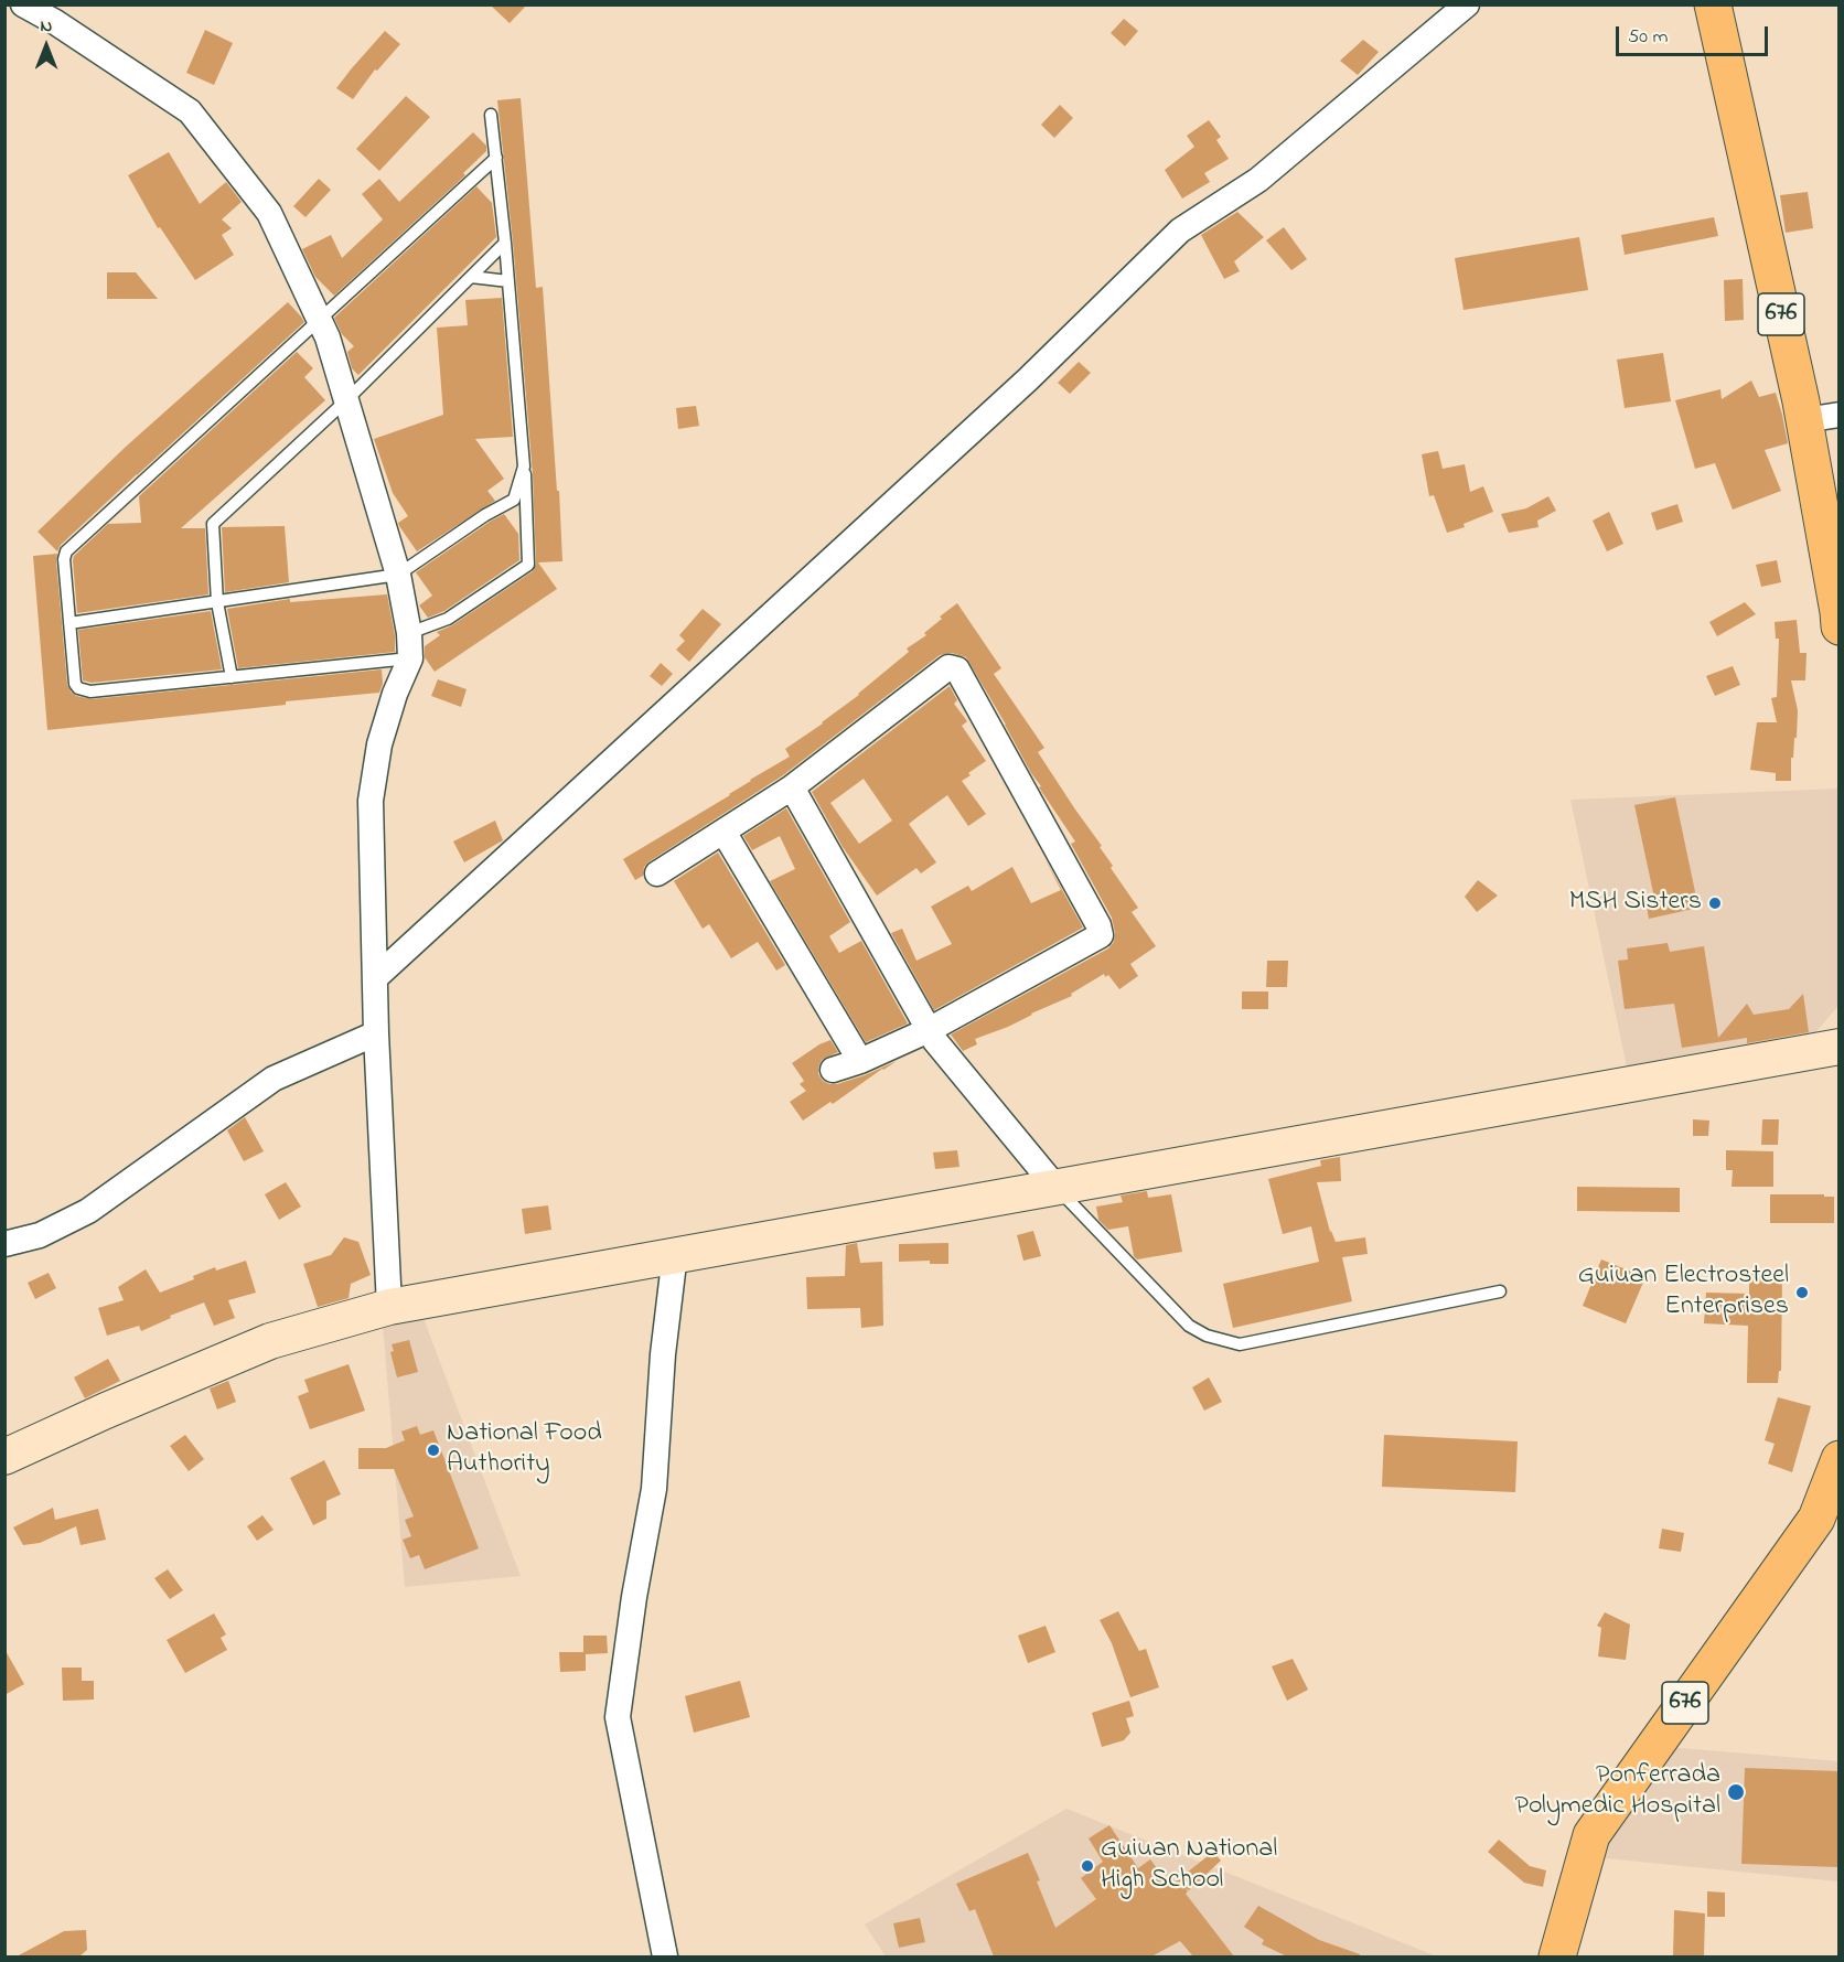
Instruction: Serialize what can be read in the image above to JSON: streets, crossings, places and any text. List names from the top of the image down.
{
  "streets": {
    "main road": ["676"]
  },
  "places": [
    "MSH Sisters",
    "Guiuan Electrosteel Enterprises",
    "National Food Authority",
    "Ponferrada Polymedic Hospital",
    "Guiuan National High School"
  ],
  "scale_bar": "50 m",
  "north": "top"
}
